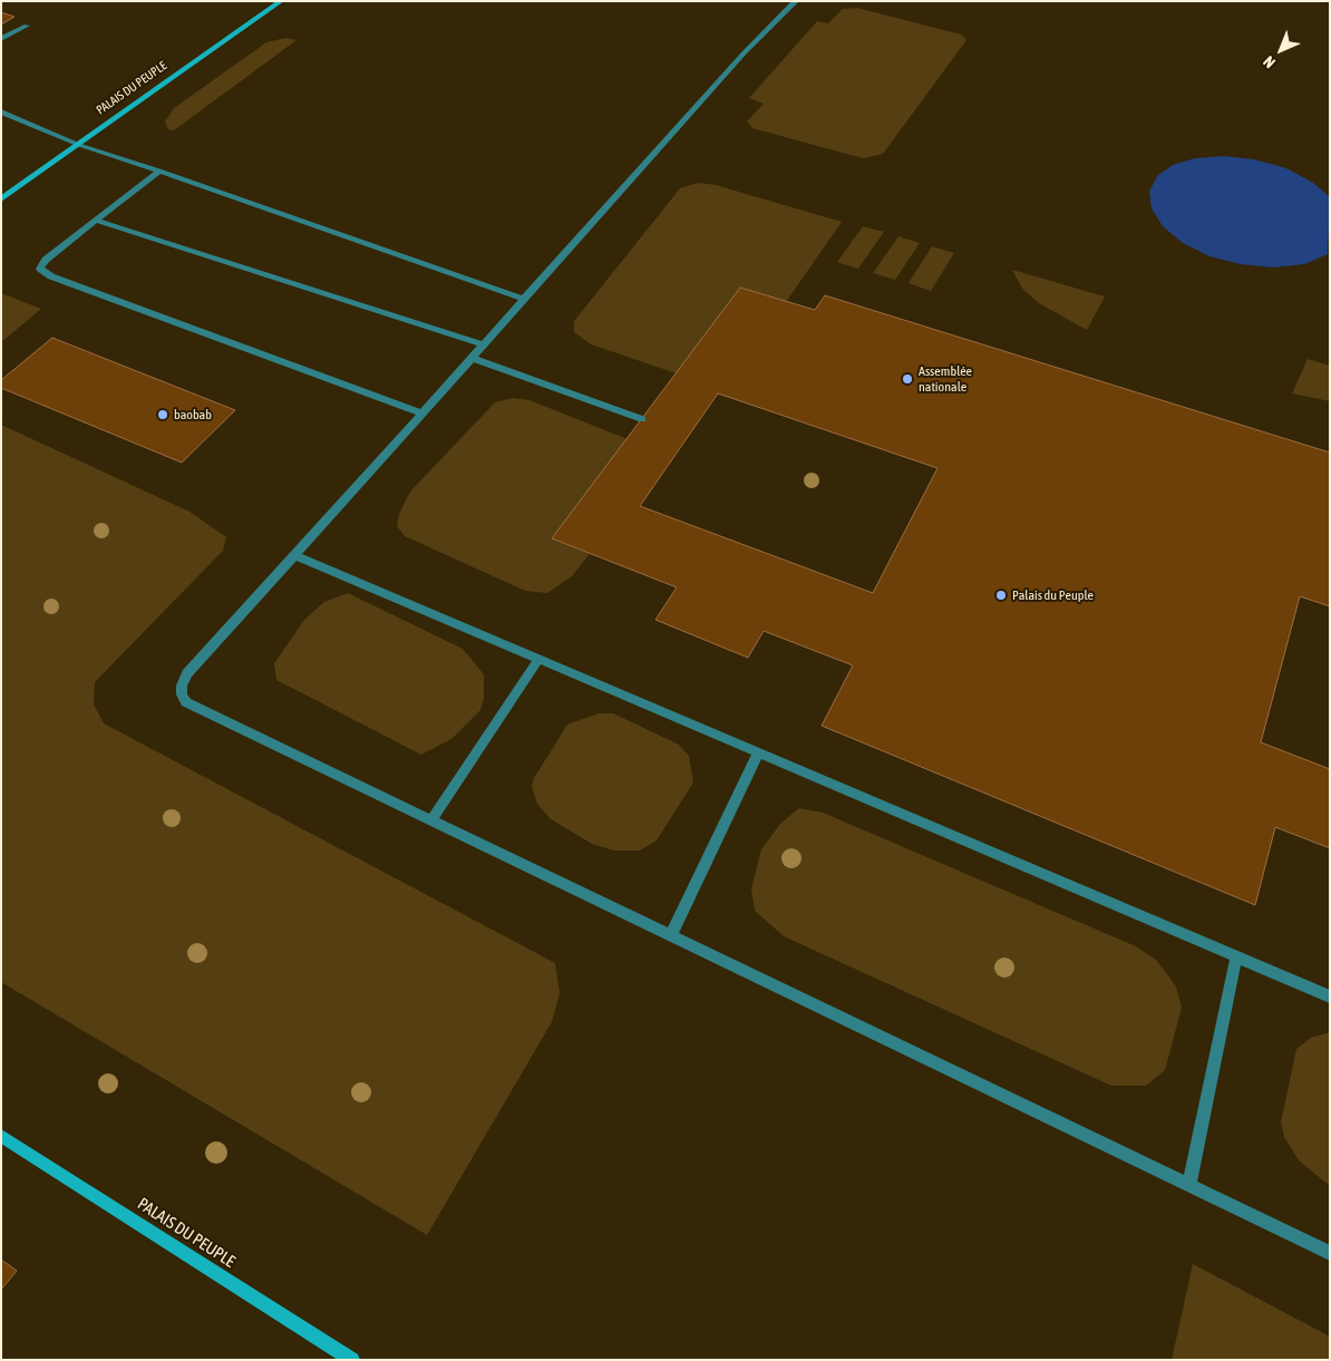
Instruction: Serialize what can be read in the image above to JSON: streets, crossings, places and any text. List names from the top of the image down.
{
  "streets": {
    "street": ["PALAIS DU PEUPLE"]
  },
  "places": ["Assemblée nationale", "baobab", "Palais du Peuple"],
  "north": "bottom left"
}
